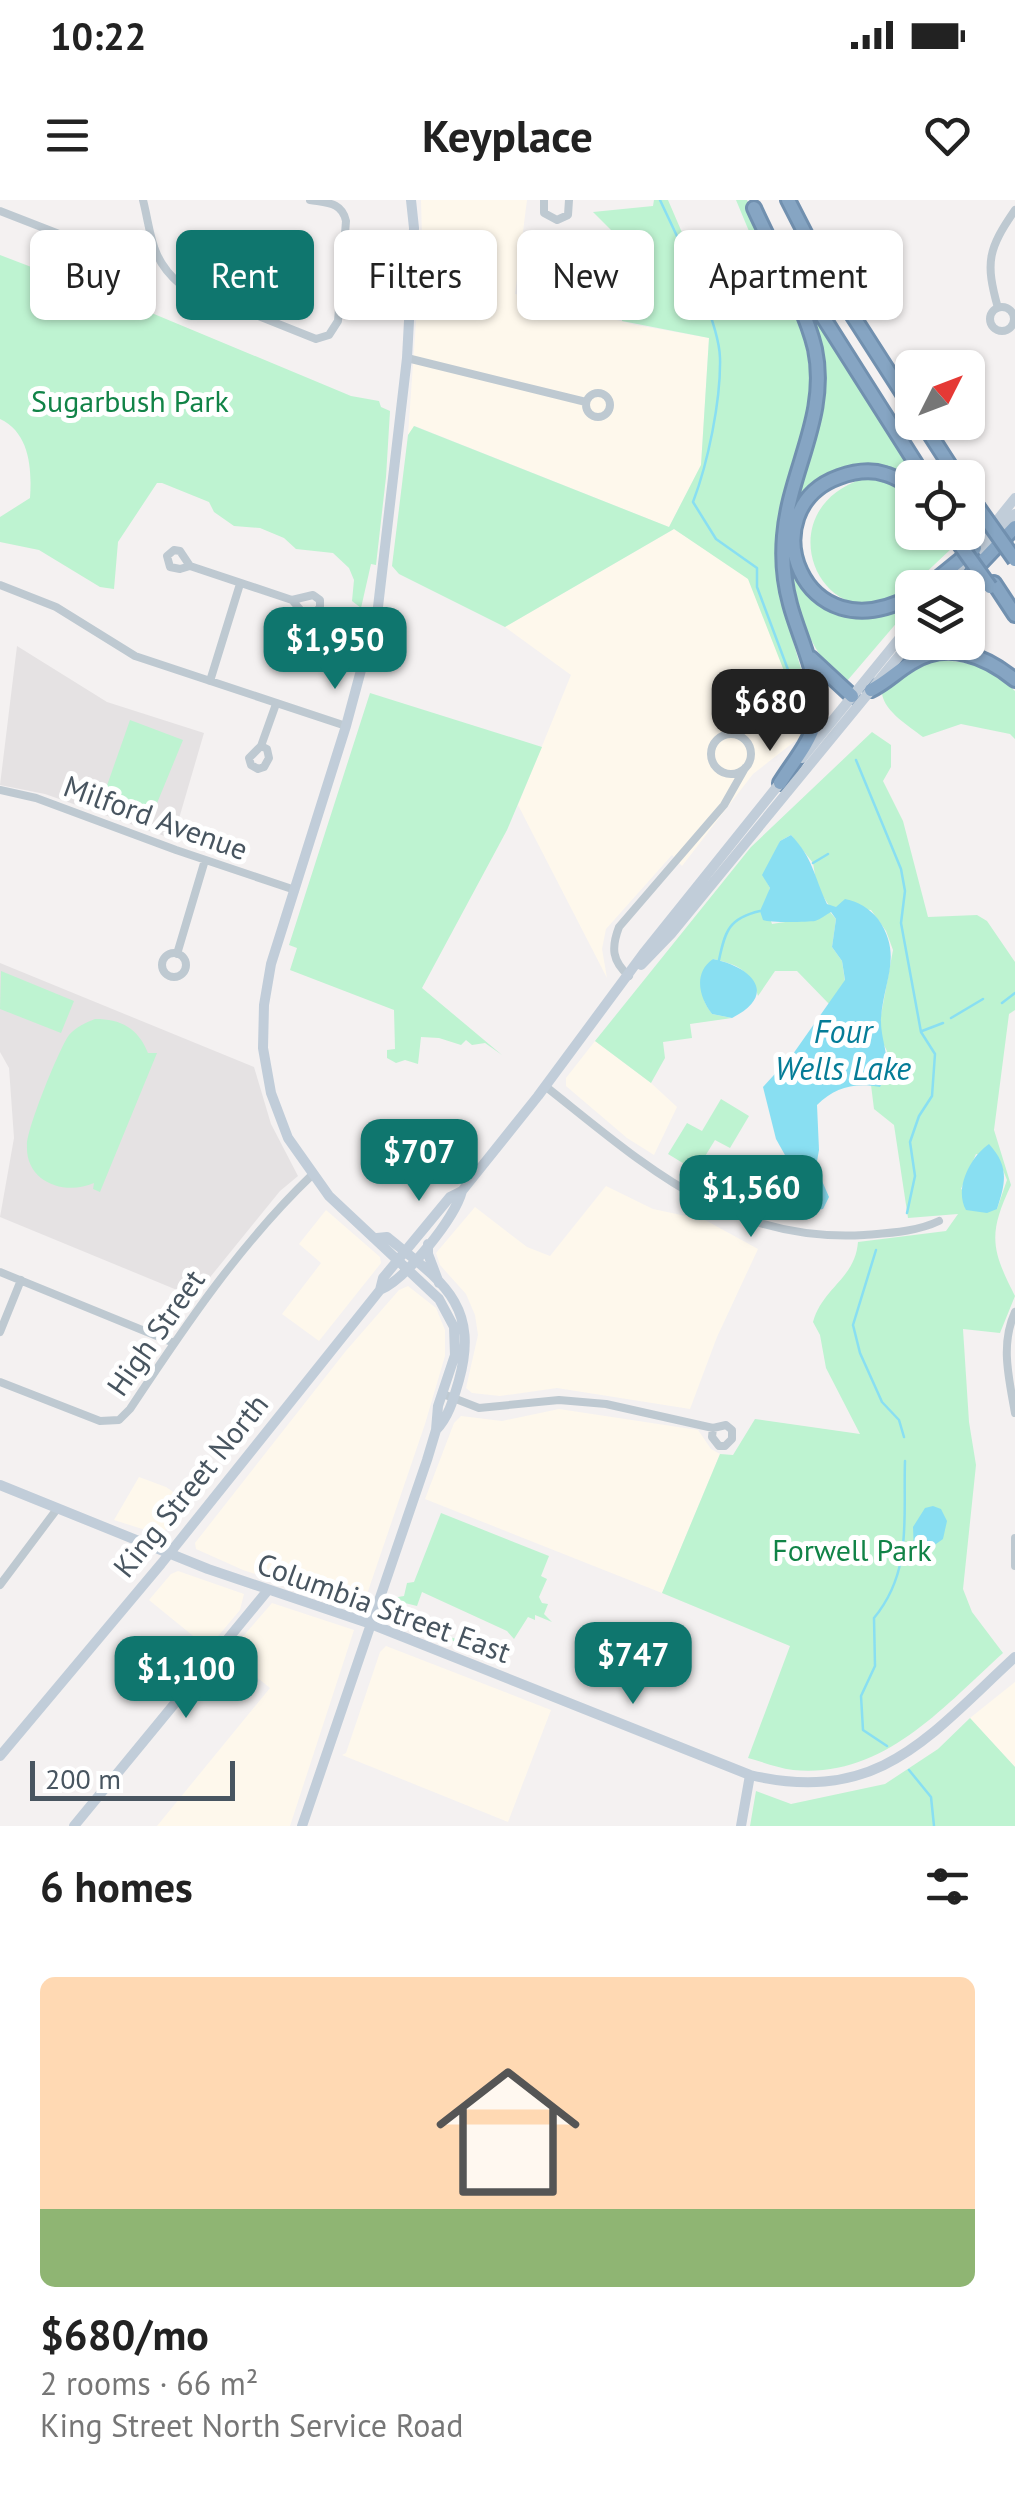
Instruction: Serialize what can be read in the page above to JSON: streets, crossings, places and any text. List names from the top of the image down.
{
  "streets": {
    "main road": ["King Street North", "Columbia Street East"],
    "street": ["Milford Avenue", "High Street"]
  },
  "crossings": [
    ["King Street North", "Columbia Street East"]
  ],
  "water": ["Four Wells Lake"],
  "parks": ["Sugarbush Park", "Forwell Park"],
  "scale_bar": "200 m",
  "north": "top right",
  "page": {
    "status": "10:22",
    "header": "Keyplace",
    "chip": [
      "Buy",
      "Rent",
      "Filters",
      "New",
      "Apartment"
    ],
    "price": [
      "$1,950",
      "$680",
      "$707",
      "$1,560",
      "$747",
      "$1,100"
    ],
    "scale": "200 m",
    "heading": "6 homes",
    "list": [
      {
        "name": "$680/mo",
        "note": "2 rooms · 66 m² · King Street North Service Road"
      }
    ]
  }
}
